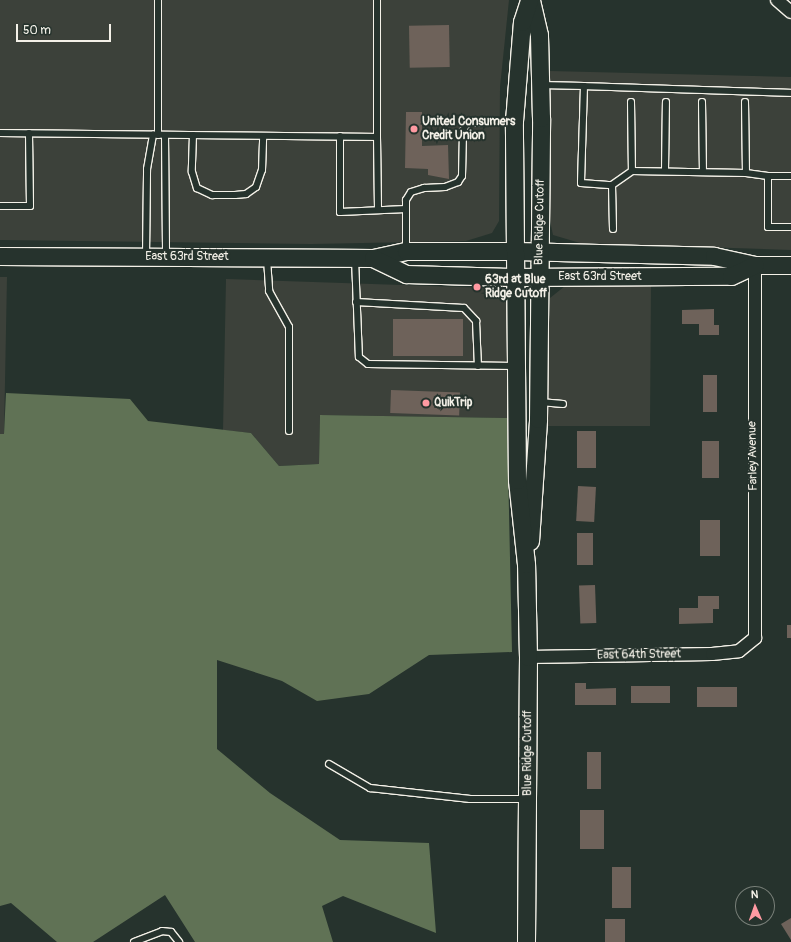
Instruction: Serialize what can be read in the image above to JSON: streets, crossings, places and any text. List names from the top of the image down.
{
  "streets": {
    "main road": ["Blue Ridge Cutoff", "East 63rd Street"],
    "street": ["Farley Avenue", "East 64th Street"]
  },
  "crossings": [
    ["Blue Ridge Cutoff", "East 63rd Street"],
    ["Blue Ridge Cutoff", "East 64th Street"],
    ["East 63rd Street", "Farley Avenue"],
    ["Farley Avenue", "East 64th Street"]
  ],
  "places": ["United Consumers Credit Union", "63rd at Blue Ridge Cutoff", "QuikTrip"],
  "scale_bar": "50 m",
  "north": "top"
}
